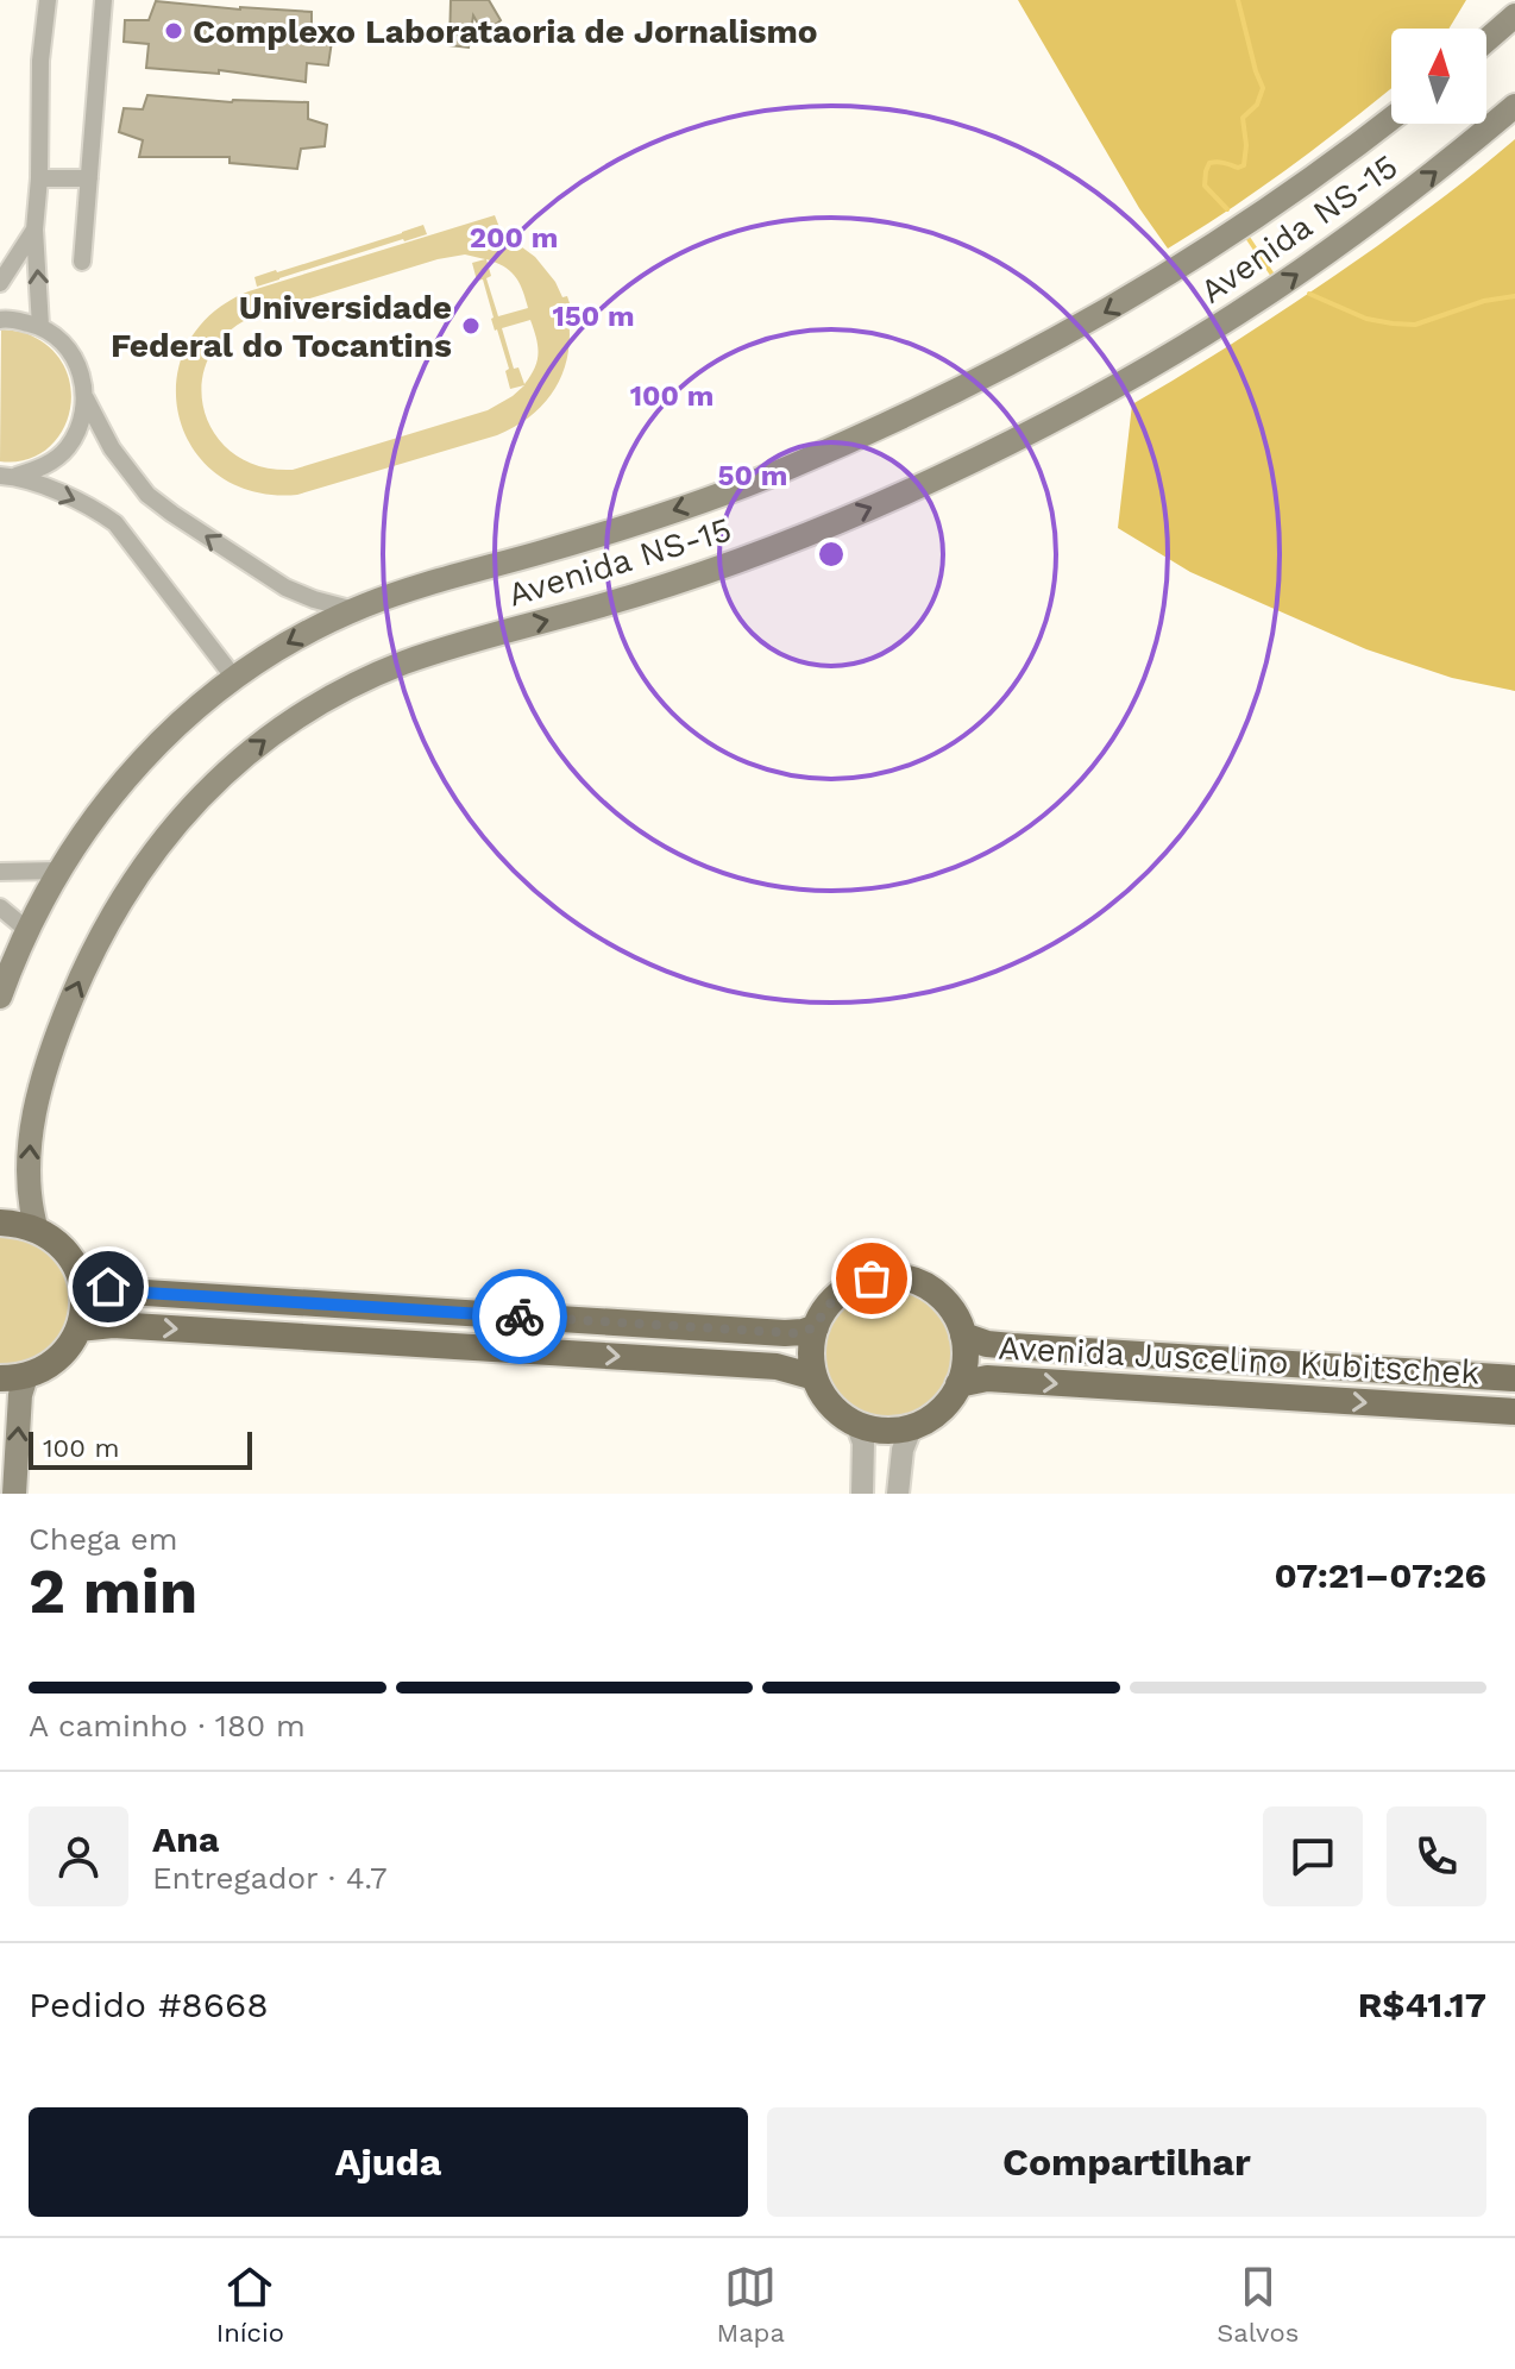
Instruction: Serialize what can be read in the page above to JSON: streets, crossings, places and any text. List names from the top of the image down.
{
  "streets": {
    "main road": ["Avenida NS-15", "Avenida Juscelino Kubitschek"]
  },
  "places": ["Complexo Laborataoria de Jornalismo", "Universidade Federal do Tocantins"],
  "scale_bar": "100 m",
  "north": "top",
  "page": {
    "scale": "100 m",
    "heading": ["2 min", "Chega em", "07:21–07:26"],
    "panel": [
      "Ana",
      "Entregador · 4.7",
      "Pedido #8668",
      "R$41.17"
    ],
    "bar": "A caminho · 180 m",
    "buttons": ["Ajuda", "Compartilhar"],
    "tabs": ["Início", "Mapa", "Salvos"]
  },
  "rings": [
    "200 m",
    "150 m",
    "100 m",
    "50 m"
  ]
}
